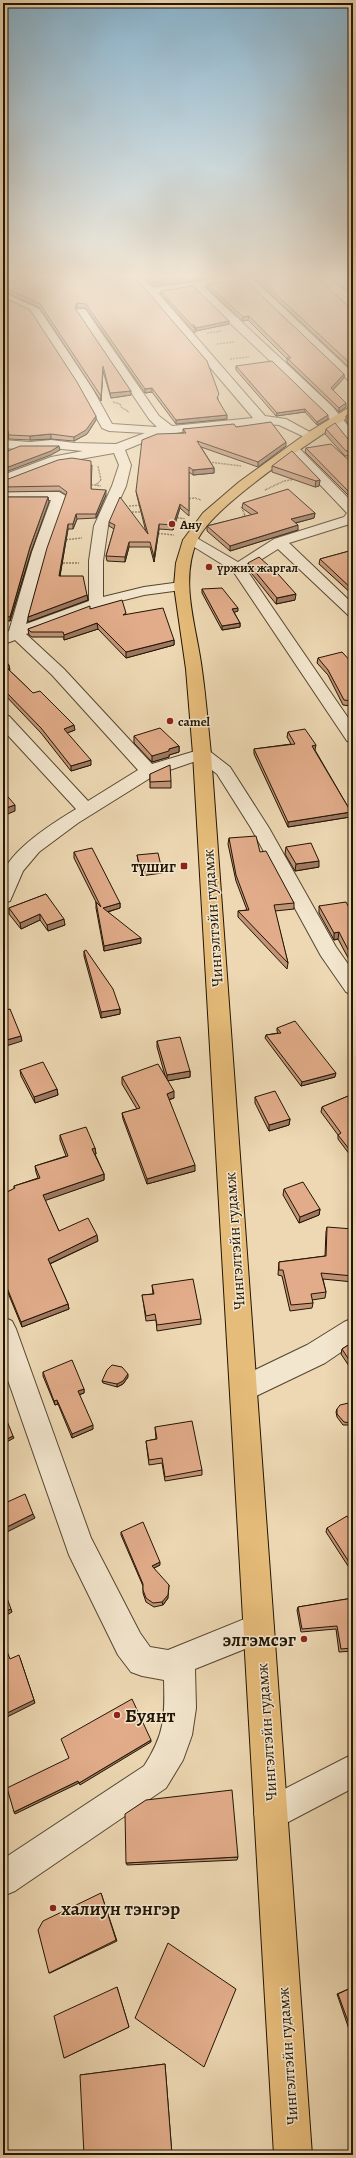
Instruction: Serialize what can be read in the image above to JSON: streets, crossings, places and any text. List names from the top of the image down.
{
  "streets": {
    "main road": ["Чингэлтэйн гудамж"]
  },
  "places": {
    "other": [
      "Ану",
      "үржих жаргал",
      "camel",
      "элгэмсэг",
      "Буянт",
      "халиун тэнгэр"
    ],
    "transit": ["түшиг"]
  }
}
